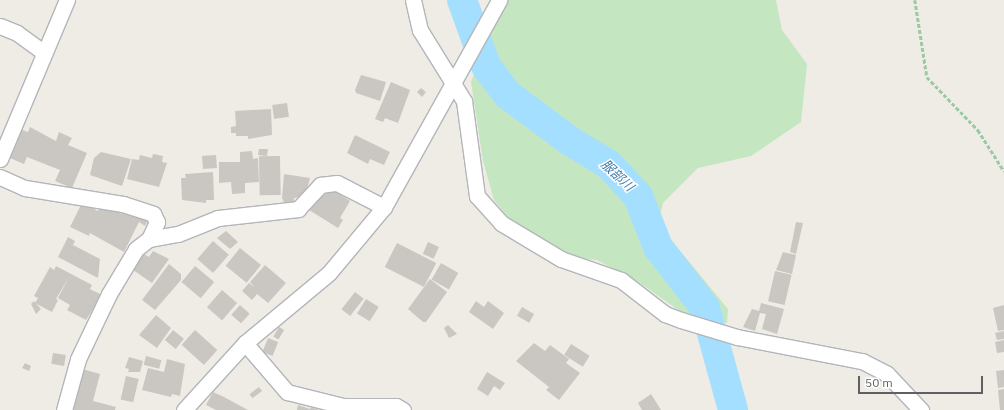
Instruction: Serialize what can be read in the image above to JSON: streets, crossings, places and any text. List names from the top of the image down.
{
  "water": ["服部川"],
  "scale_bar": "50 m"
}
